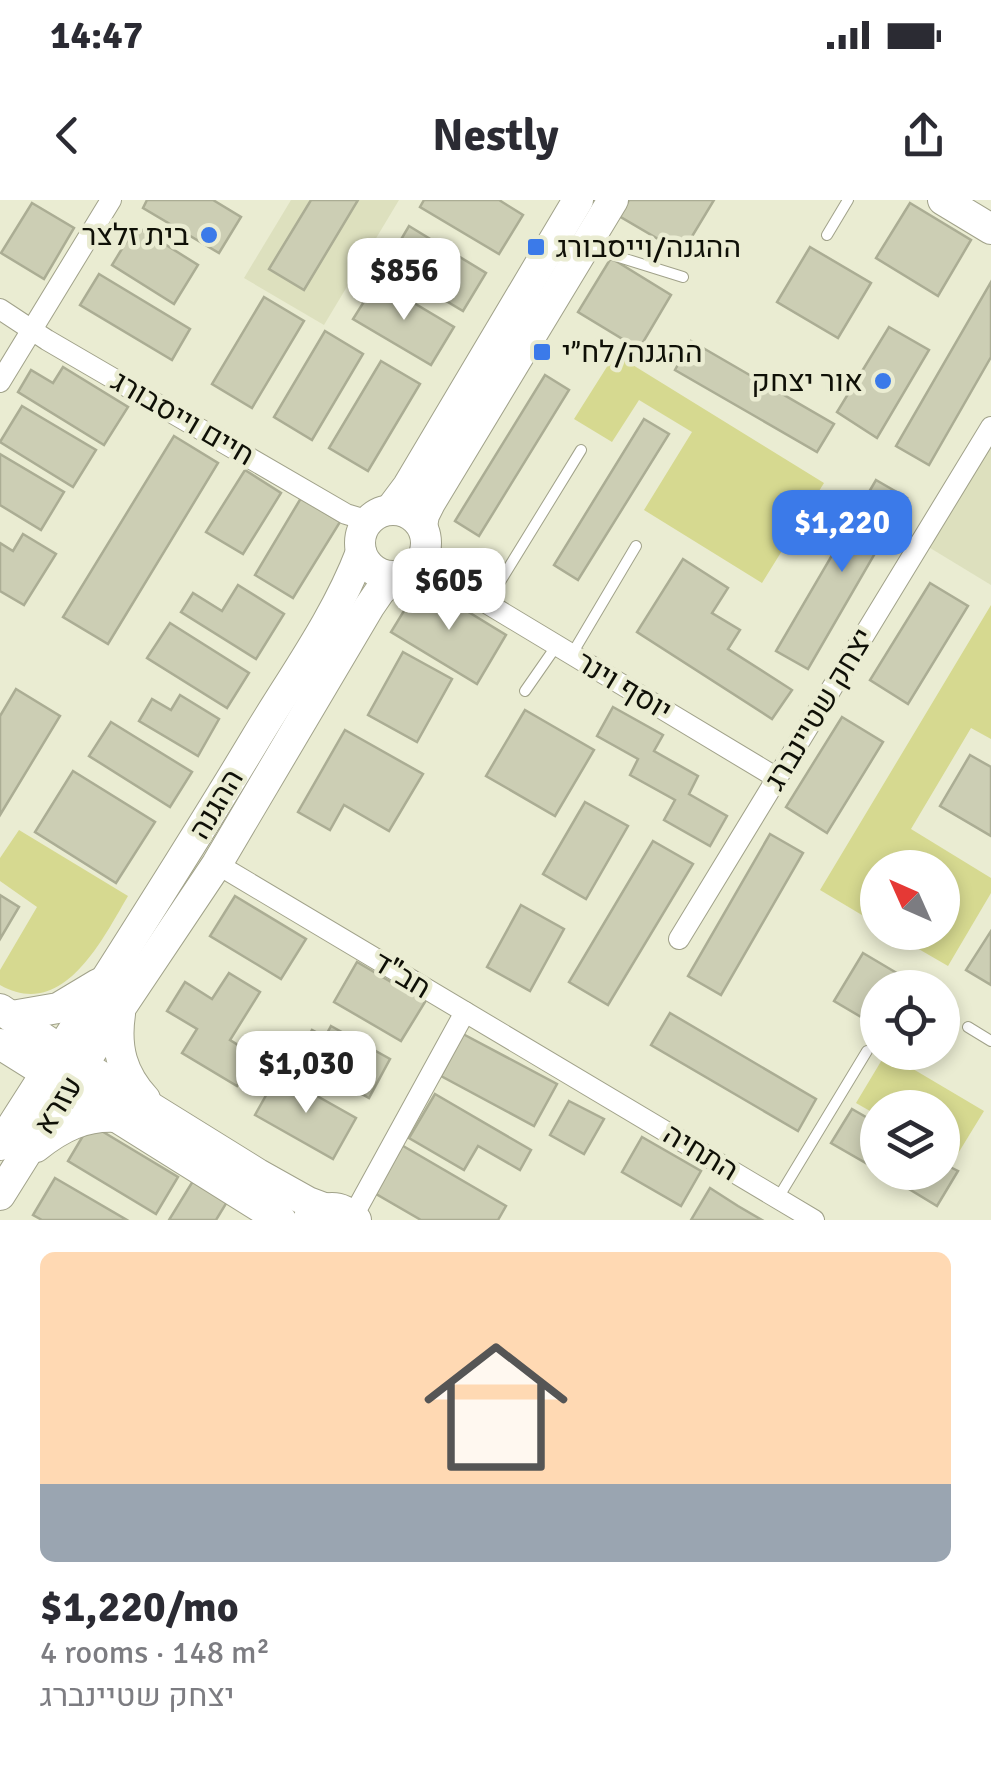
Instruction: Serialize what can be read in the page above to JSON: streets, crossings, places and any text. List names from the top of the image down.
{
  "streets": {
    "street": [
      "חיים וייסבורג",
      "יוסף וינר",
      "יצחק שטיינברג",
      "ההגנה",
      "חב\"ד",
      "עזרא",
      "התחיה"
    ]
  },
  "crossings": [
    ["חיים וייסבורג", "יוסף וינר"],
    ["חיים וייסבורג", "ההגנה"],
    ["יוסף וינר", "יצחק שטיינברג"],
    ["יוסף וינר", "ההגנה"],
    ["ההגנה", "חב\"ד"],
    ["ההגנה", "עזרא"],
    ["חב\"ד", "התחיה"]
  ],
  "places": {
    "other": ["בית זלצר", "אור יצחק"],
    "transit": ["ההגנה/וייסבורג", "ההגנה/לח״י"]
  },
  "north": "top left",
  "page": {
    "status": "14:47",
    "header": "Nestly",
    "price": [
      "$856",
      "$1,220",
      "$605",
      "$1,030"
    ],
    "list": [
      {
        "name": "$1,220/mo",
        "note": "4 rooms · 148 m² · יצחק שטיינברג"
      }
    ]
  }
}
